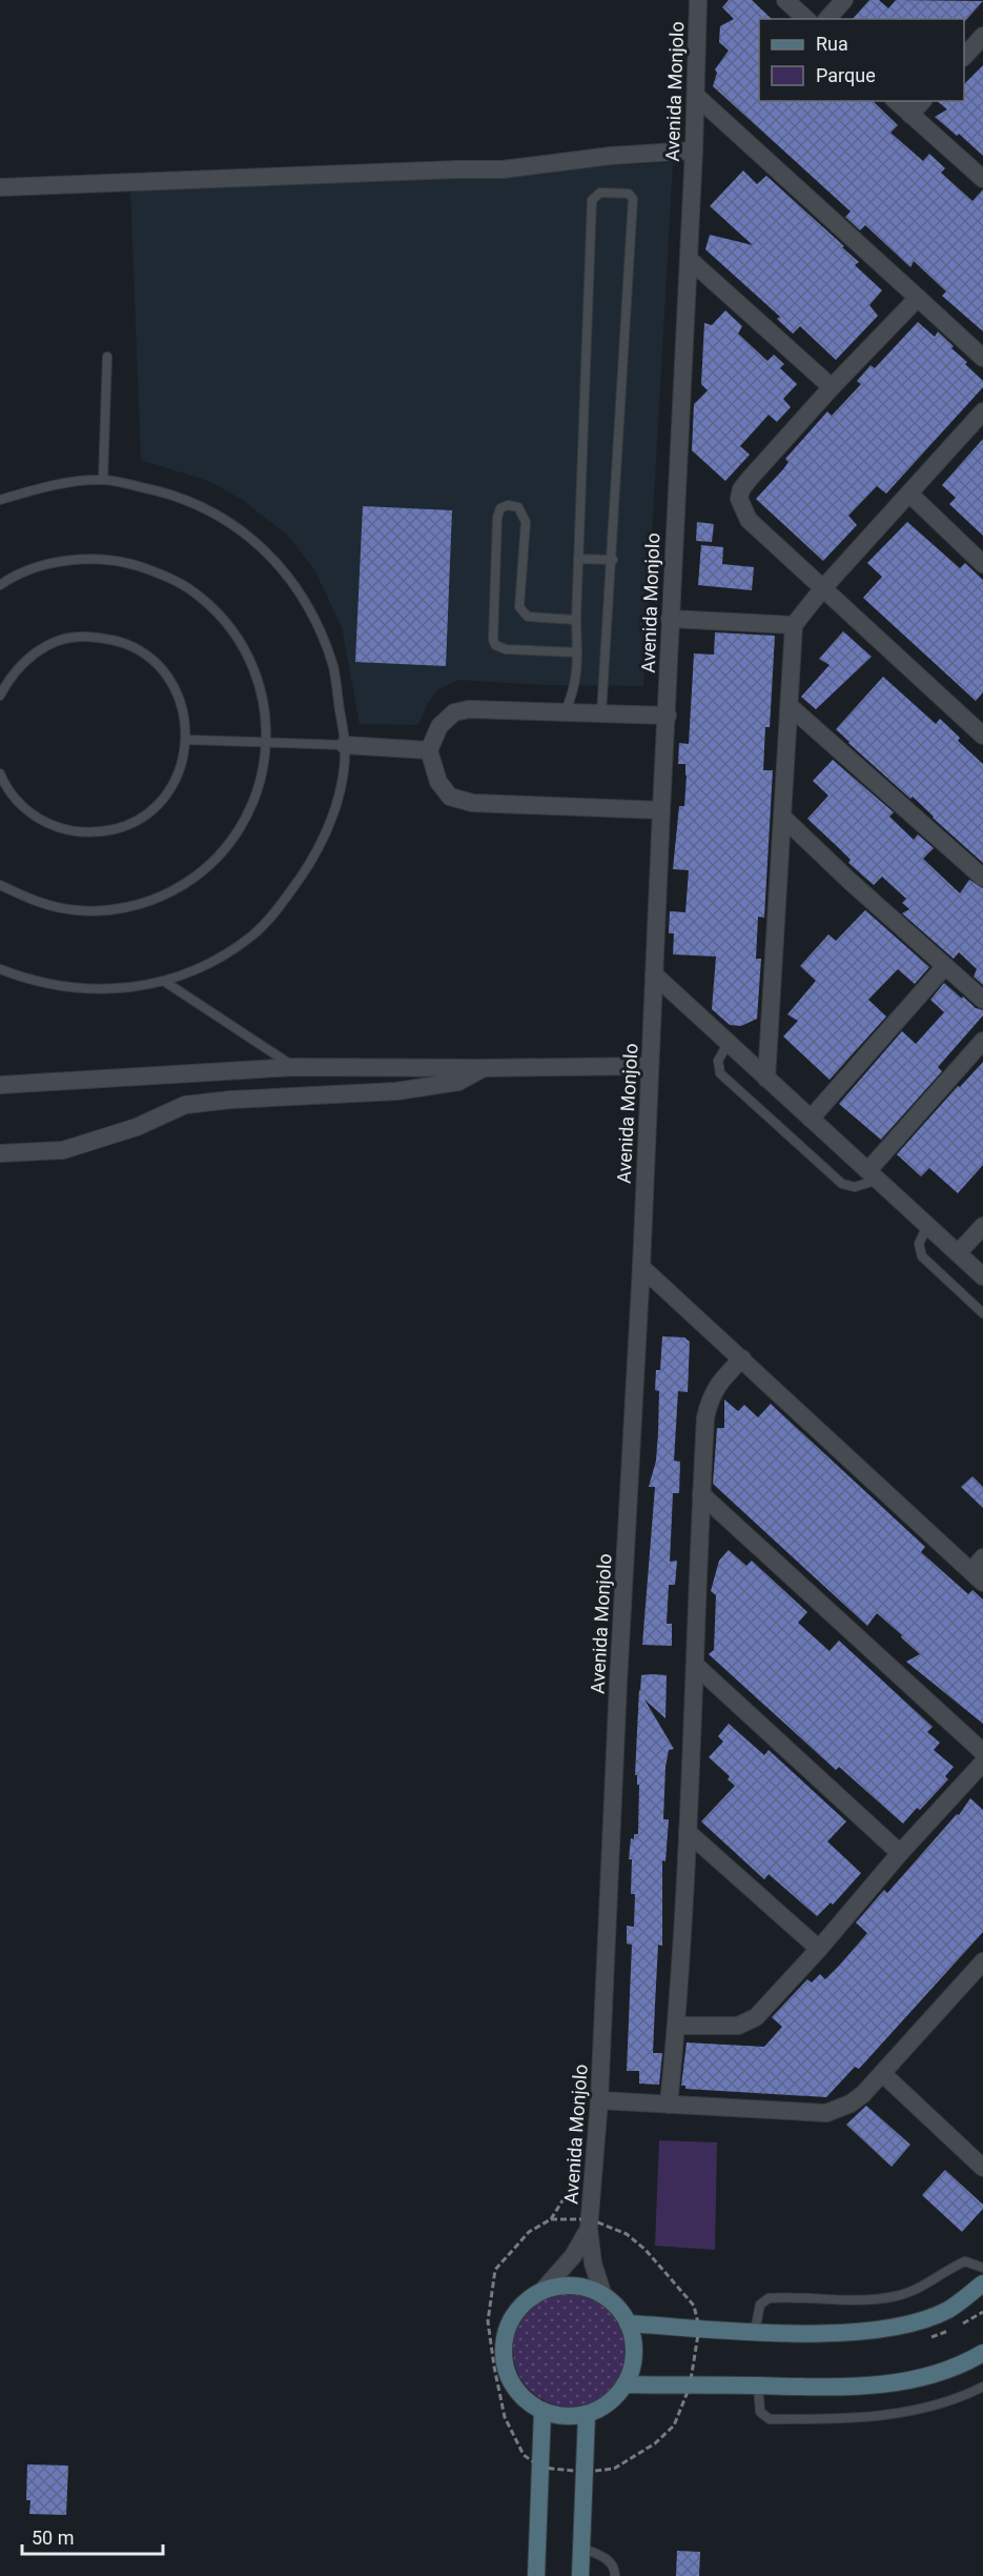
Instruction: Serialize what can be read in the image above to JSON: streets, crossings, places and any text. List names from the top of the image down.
{
  "streets": {
    "street": ["Avenida Monjolo"]
  },
  "legend": ["Rua", "Parque"],
  "scale_bar": "50 m"
}
